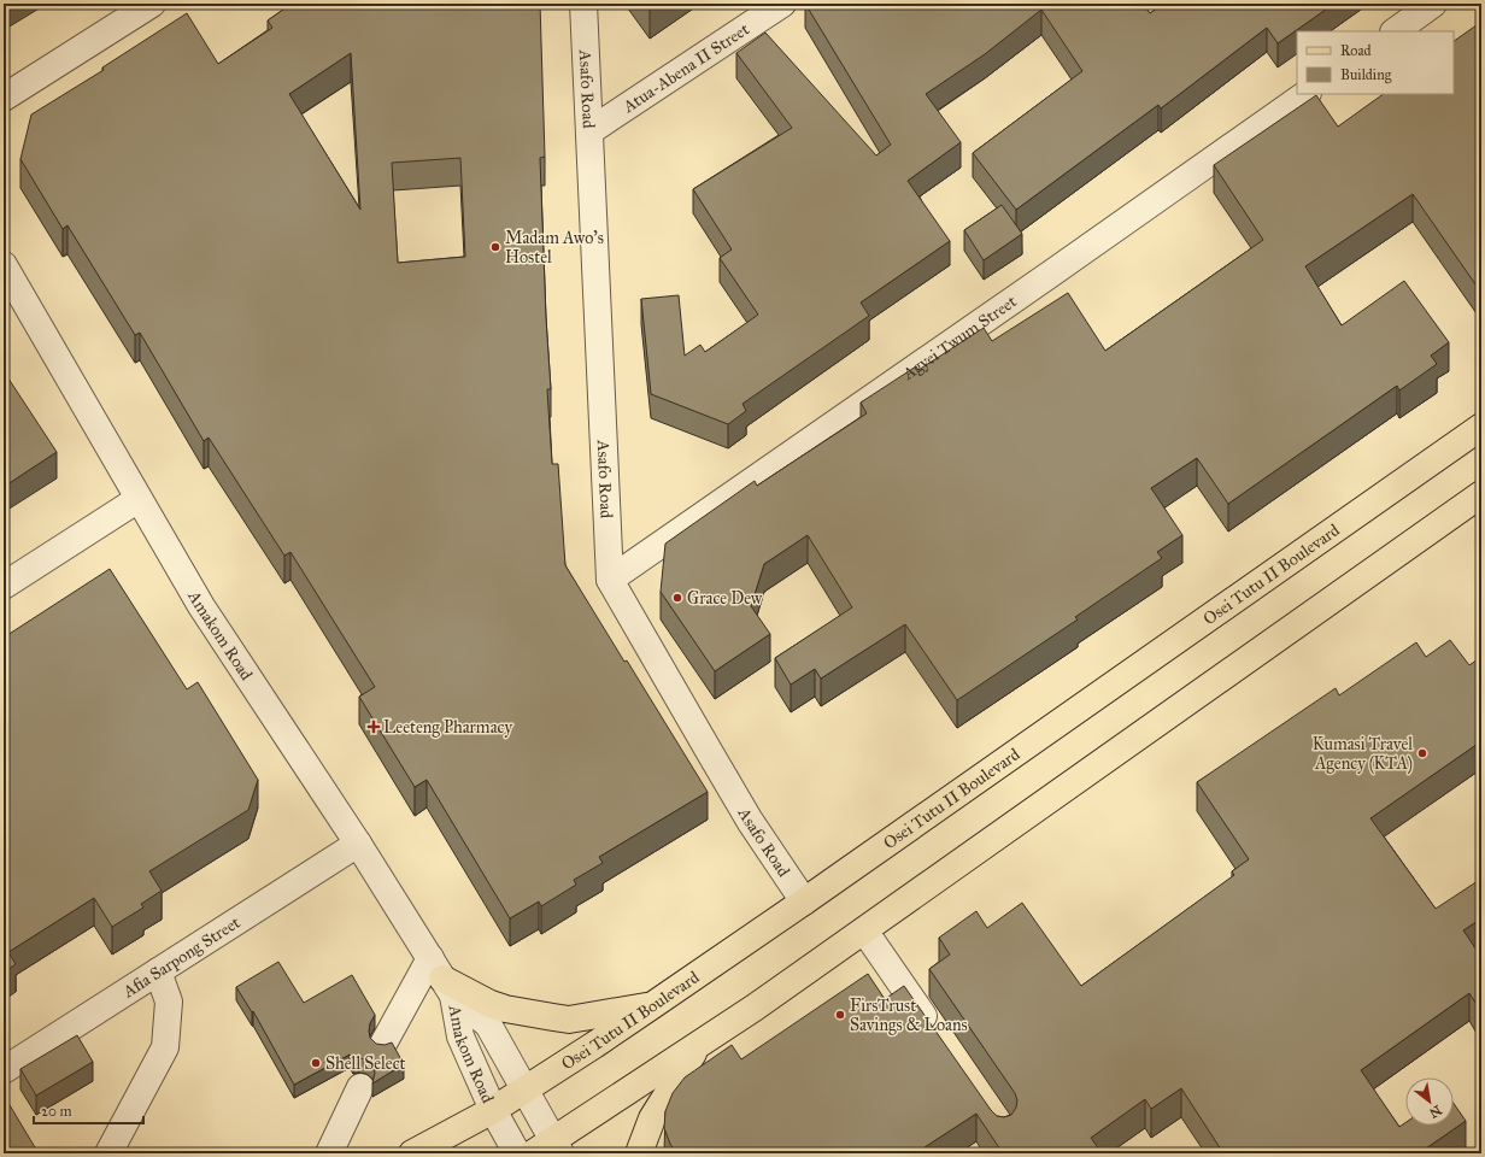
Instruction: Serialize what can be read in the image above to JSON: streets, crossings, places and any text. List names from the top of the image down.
{
  "streets": {
    "main road": ["Osei Tutu II Boulevard"],
    "street": [
      "Atua-Abena II Street",
      "Asafo Road",
      "Agyei Twum Street",
      "Amakom Road",
      "Afia Sarpong Street"
    ]
  },
  "crossings": [
    ["Atua-Abena II Street", "Asafo Road"],
    ["Asafo Road", "Agyei Twum Street"],
    ["Asafo Road", "Osei Tutu II Boulevard"],
    ["Osei Tutu II Boulevard", "Amakom Road"],
    ["Amakom Road", "Afia Sarpong Street"]
  ],
  "places": {
    "other": [
      "Madam Awo's Hostel",
      "Grace Dew",
      "Kumasi Travel Agency (KTA)",
      "FirsTrust Savings & Loans",
      "Shell Select"
    ],
    "health": ["Leeteng Pharmacy"]
  },
  "legend": ["Road", "Building"],
  "scale_bar": "20 m",
  "north": "bottom right"
}
